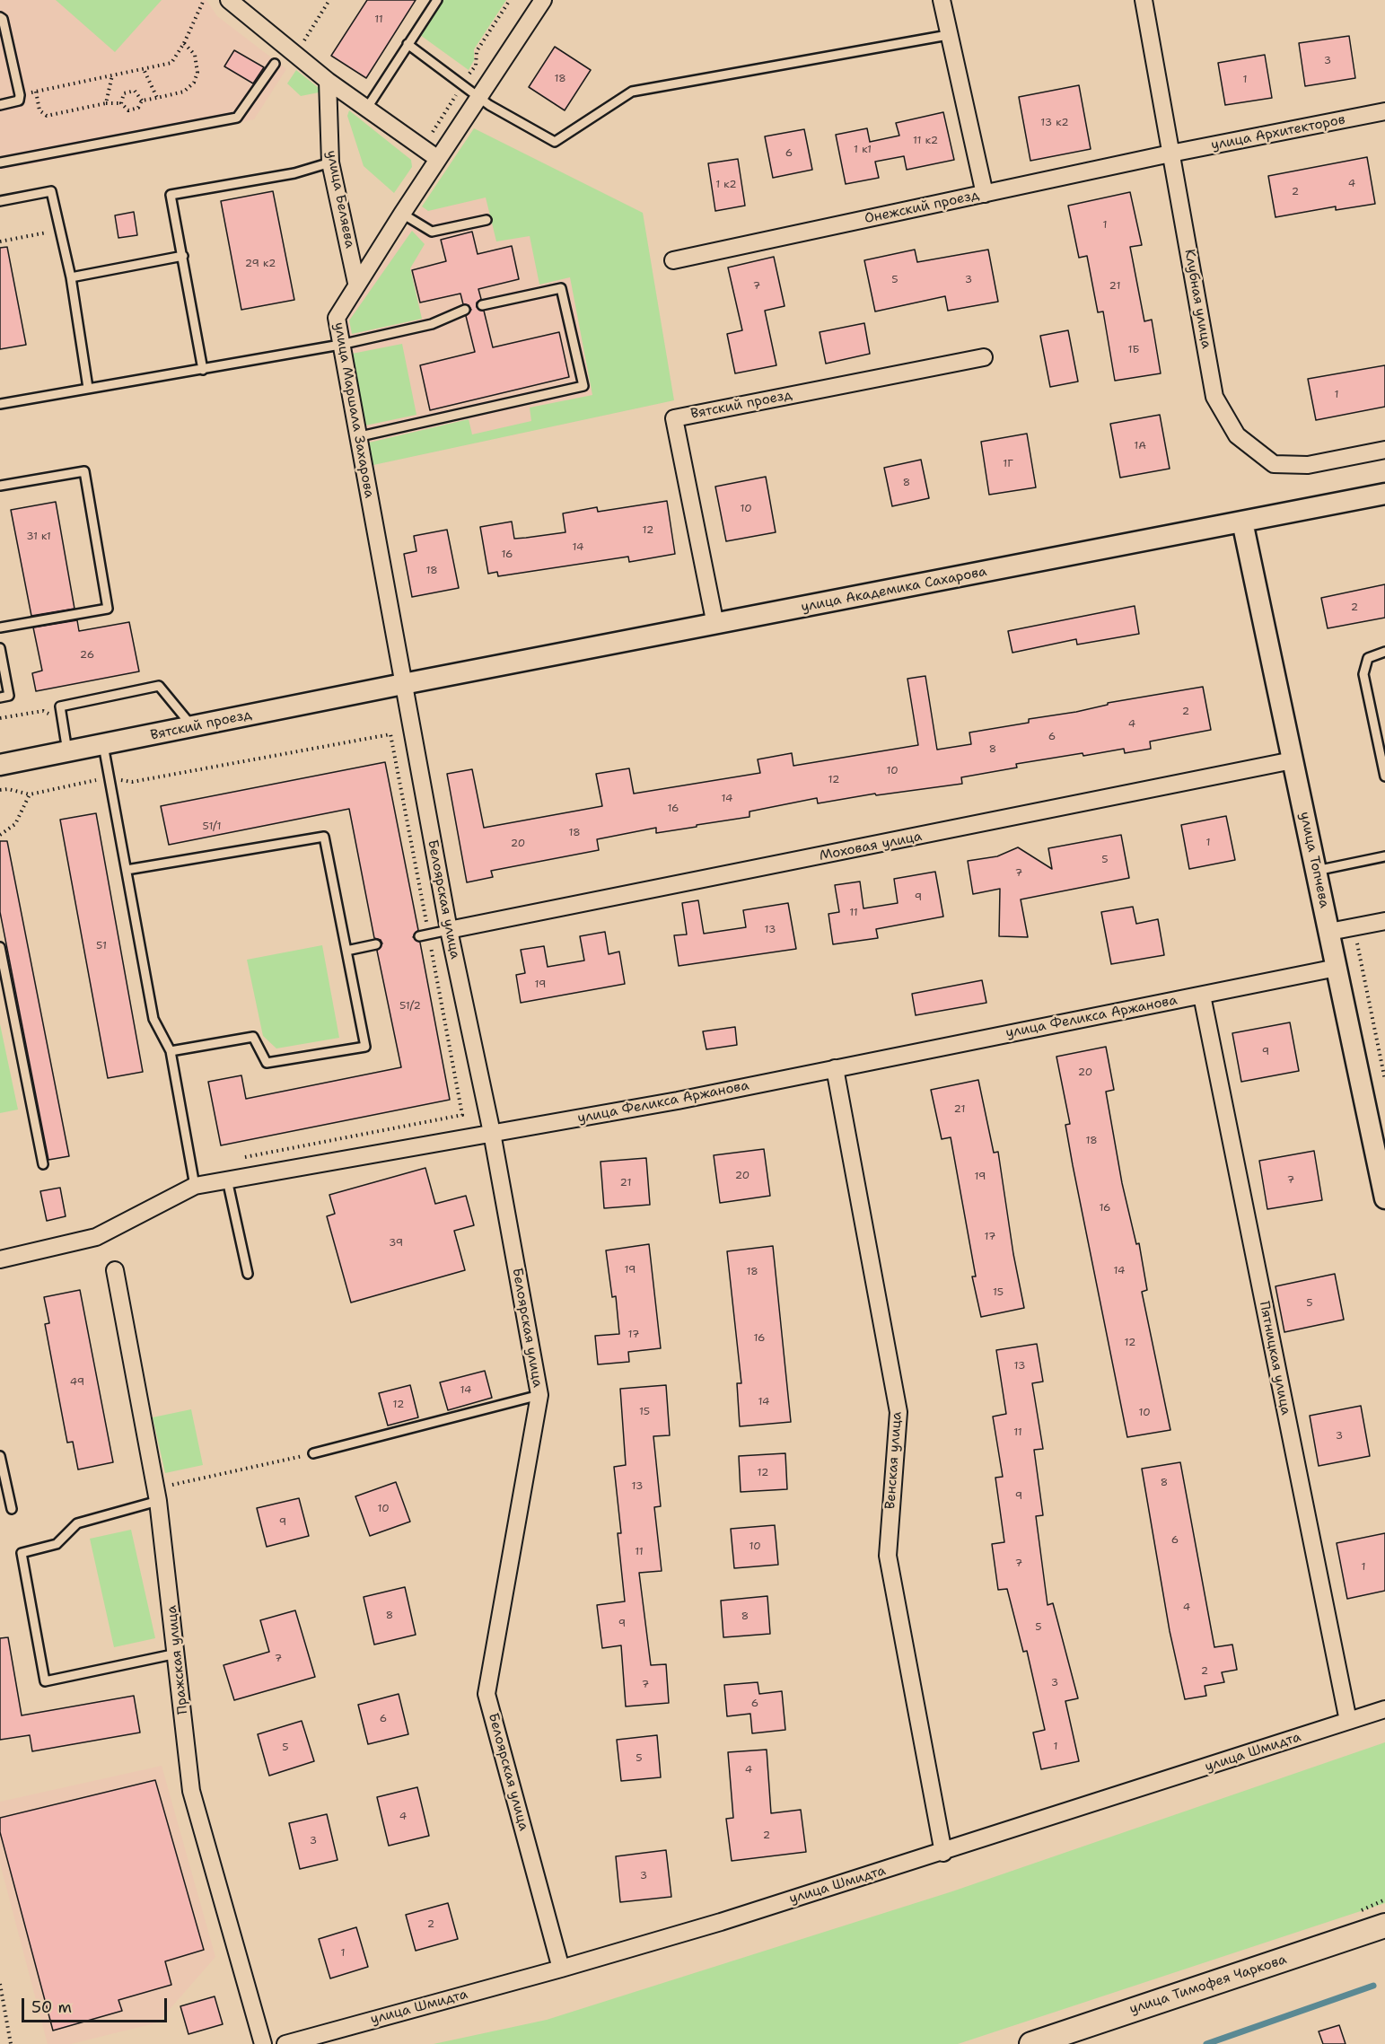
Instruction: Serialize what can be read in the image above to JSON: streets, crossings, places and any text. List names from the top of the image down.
{
  "streets": {
    "main road": ["улица Тимофея Чаркова"],
    "street": [
      "улица Архитекторов",
      "улица Беляева",
      "Онежский проезд",
      "Клубная улица",
      "Вятский проезд",
      "улица Маршала Захарова",
      "улица Академика Сахарова",
      "Моховая улица",
      "улица Топчева",
      "Белоярская улица",
      "улица Феликса Аржанова",
      "Пятницкая улица",
      "Венская улица",
      "Пражская улица",
      "улица Шмидта"
    ]
  },
  "crossings": [
    ["улица Архитекторов", "Онежский проезд"],
    ["улица Архитекторов", "Клубная улица"],
    ["улица Беляева", "улица Маршала Захарова"],
    ["Онежский проезд", "Клубная улица"],
    ["Вятский проезд", "улица Маршала Захарова"],
    ["Вятский проезд", "улица Академика Сахарова"],
    ["Вятский проезд", "Белоярская улица"],
    ["улица Маршала Захарова", "улица Академика Сахарова"],
    ["улица Маршала Захарова", "Белоярская улица"],
    ["улица Академика Сахарова", "улица Топчева"],
    ["улица Академика Сахарова", "Белоярская улица"],
    ["Моховая улица", "улица Топчева"],
    ["Моховая улица", "Белоярская улица"],
    ["улица Топчева", "улица Феликса Аржанова"],
    ["Белоярская улица", "улица Феликса Аржанова"],
    ["Белоярская улица", "улица Шмидта"],
    ["улица Феликса Аржанова", "Пятницкая улица"],
    ["улица Феликса Аржанова", "Венская улица"],
    ["Пятницкая улица", "улица Шмидта"],
    ["Венская улица", "улица Шмидта"]
  ],
  "house_numbers": [
    "11",
    "3",
    "18",
    "1",
    "13 к2",
    "11 к2",
    "1 к1",
    "6",
    "4",
    "1 к2",
    "2",
    "1",
    "29 к2",
    "5",
    "3",
    "7",
    "21",
    "1Б",
    "1",
    "1А",
    "1Г",
    "8",
    "10",
    "12",
    "31 к1",
    "14",
    "16",
    "18",
    "2",
    "26",
    "2",
    "4",
    "6",
    "8",
    "10",
    "12",
    "14",
    "16",
    "51/1",
    "18",
    "1",
    "20",
    "5",
    "7",
    "9",
    "11",
    "13",
    "51",
    "19",
    "51/2",
    "9",
    "20",
    "21",
    "18",
    "20",
    "19",
    "7",
    "21",
    "16",
    "17",
    "39",
    "19",
    "14",
    "18",
    "15",
    "5",
    "17",
    "16",
    "12",
    "13",
    "49",
    "14",
    "14",
    "12",
    "15",
    "10",
    "11",
    "3",
    "12",
    "8",
    "13",
    "9",
    "10",
    "9",
    "6",
    "10",
    "11",
    "7",
    "1",
    "4",
    "8",
    "8",
    "9",
    "5",
    "7",
    "2",
    "3",
    "7",
    "6",
    "6",
    "1",
    "5",
    "5",
    "4",
    "4",
    "2",
    "3",
    "3",
    "2",
    "1"
  ],
  "scale_bar": "50 m"
}
